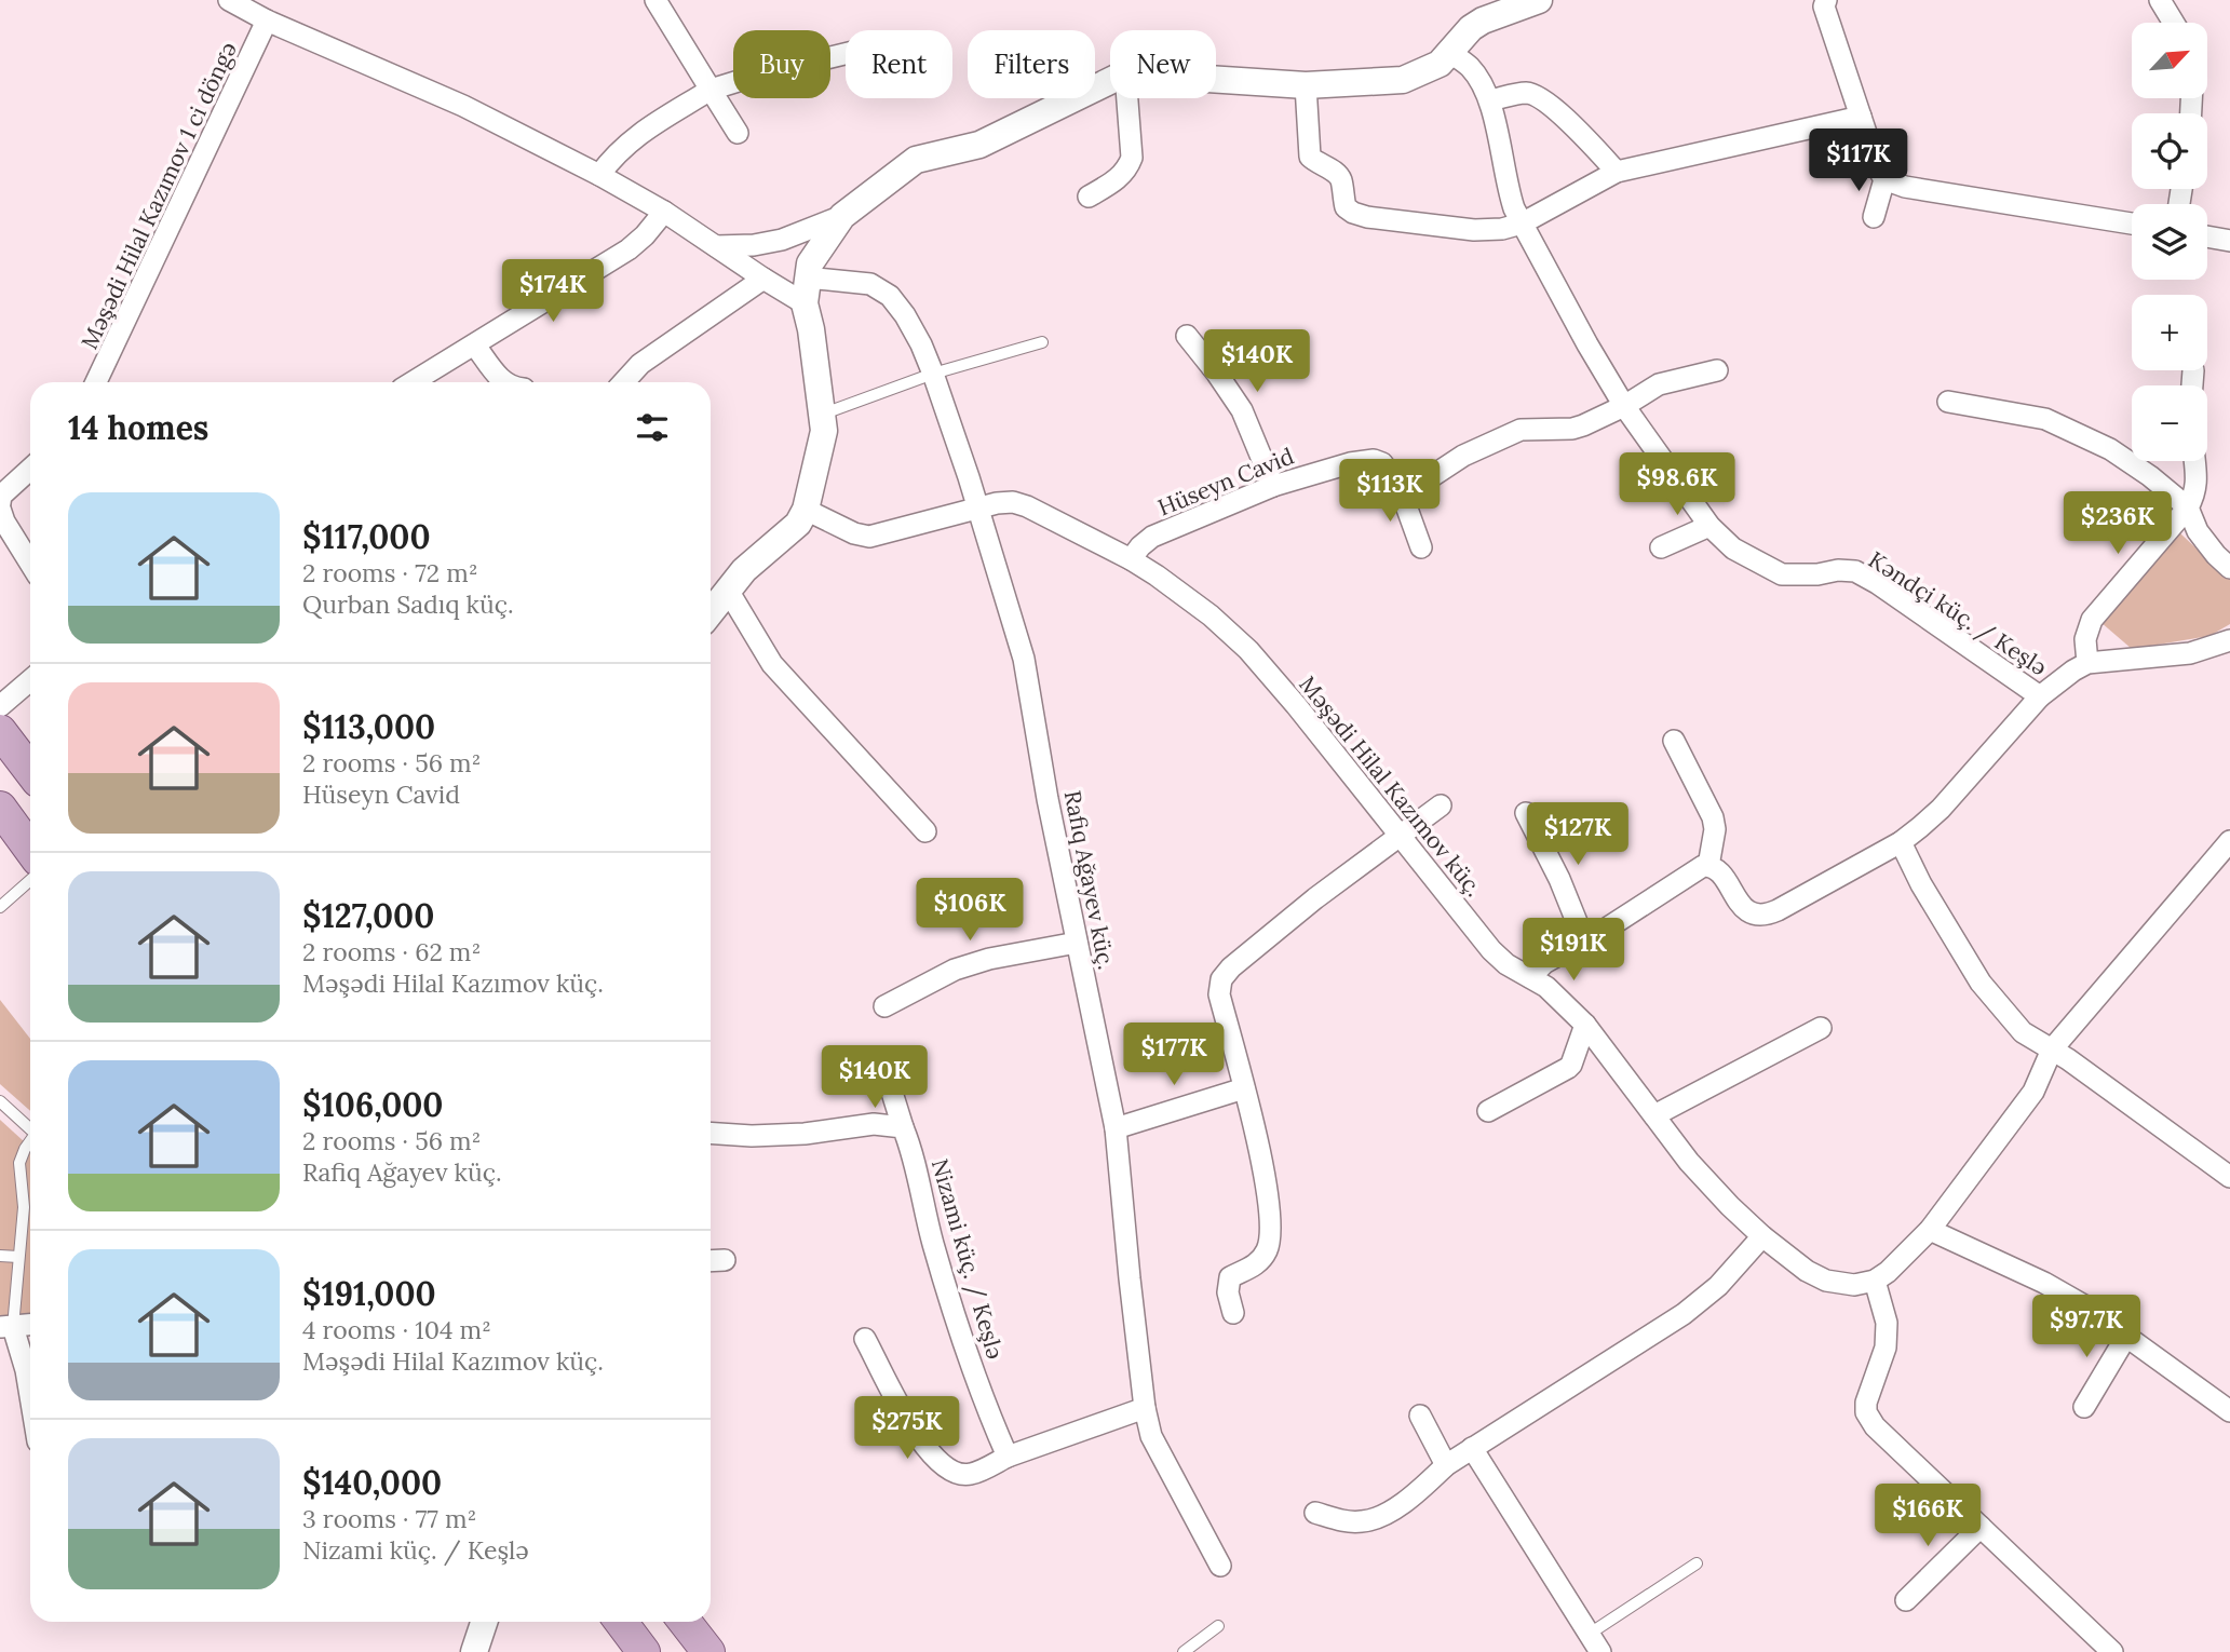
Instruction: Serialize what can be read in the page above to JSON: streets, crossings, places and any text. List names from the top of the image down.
{
  "streets": {
    "street": [
      "Məşədi Hilal Kazımov 1 ci döngə",
      "Hüseyn Cavid",
      "Kəndçi küç. / Keşlə",
      "Məşədi Hilal Kazımov küç.",
      "Rafiq Ağayev küç.",
      "Nizami küç. / Keşlə"
    ]
  },
  "crossings": [
    ["Hüseyn Cavid", "Məşədi Hilal Kazımov küç."],
    ["Məşədi Hilal Kazımov küç.", "Rafiq Ağayev küç."]
  ],
  "north": "top right",
  "page": {
    "map_buttons": ["+", "−"],
    "chip": [
      "Buy",
      "Rent",
      "Filters",
      "New"
    ],
    "price": [
      "$117K",
      "$174K",
      "$140K",
      "$98.6K",
      "$113K",
      "$236K",
      "$127K",
      "$106K",
      "$191K",
      "$177K",
      "$140K",
      "$97.7K",
      "$275K",
      "$166K"
    ],
    "heading": "14 homes",
    "list": [
      {
        "name": "$117,000",
        "note": "2 rooms · 72 m² · Qurban Sadıq küç."
      },
      {
        "name": "$113,000",
        "note": "2 rooms · 56 m² · Hüseyn Cavid"
      },
      {
        "name": "$127,000",
        "note": "2 rooms · 62 m² · Məşədi Hilal Kazımov küç."
      },
      {
        "name": "$106,000",
        "note": "2 rooms · 56 m² · Rafiq Ağayev küç."
      },
      {
        "name": "$191,000",
        "note": "4 rooms · 104 m² · Məşədi Hilal Kazımov küç."
      },
      {
        "name": "$140,000",
        "note": "3 rooms · 77 m² · Nizami küç. / Keşlə"
      }
    ]
  }
}
